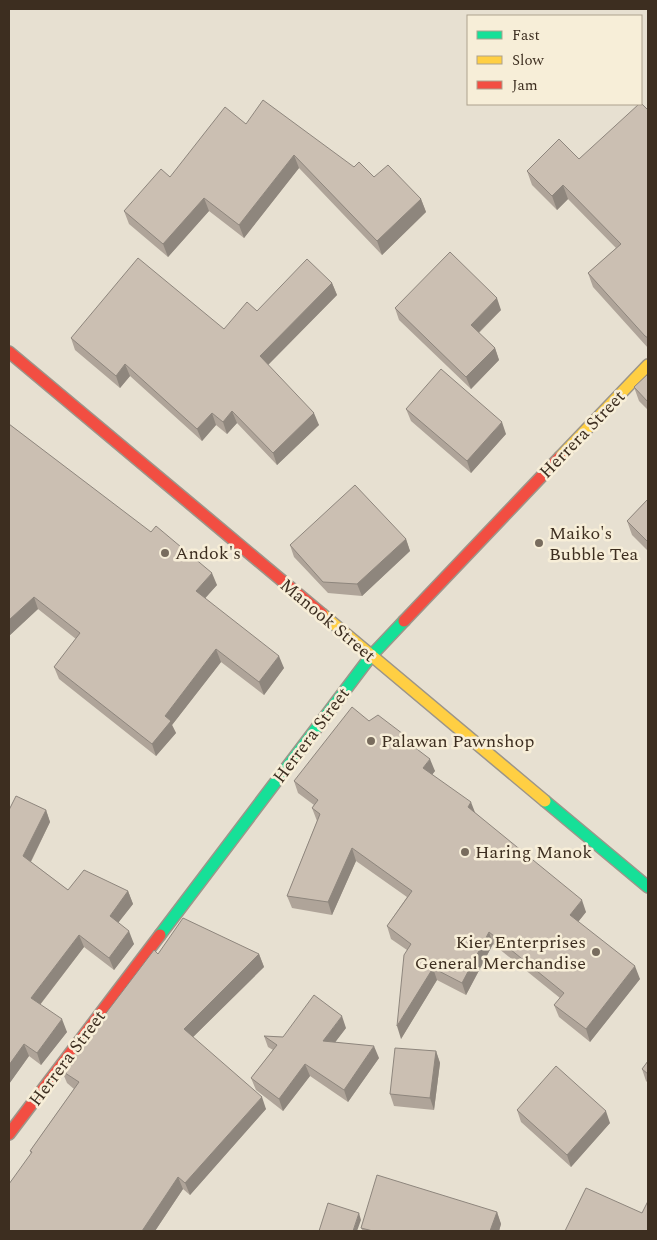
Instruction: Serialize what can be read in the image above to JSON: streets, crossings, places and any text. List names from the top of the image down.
{
  "streets": {
    "street": ["Herrera Street", "Manook Street"]
  },
  "crossings": [
    ["Herrera Street", "Manook Street"]
  ],
  "places": [
    "Maiko's Bubble Tea",
    "Andok's",
    "Palawan Pawnshop",
    "Haring Manok",
    "Kier Enterprises General Merchandise"
  ],
  "legend": ["Fast", "Slow", "Jam"]
}
